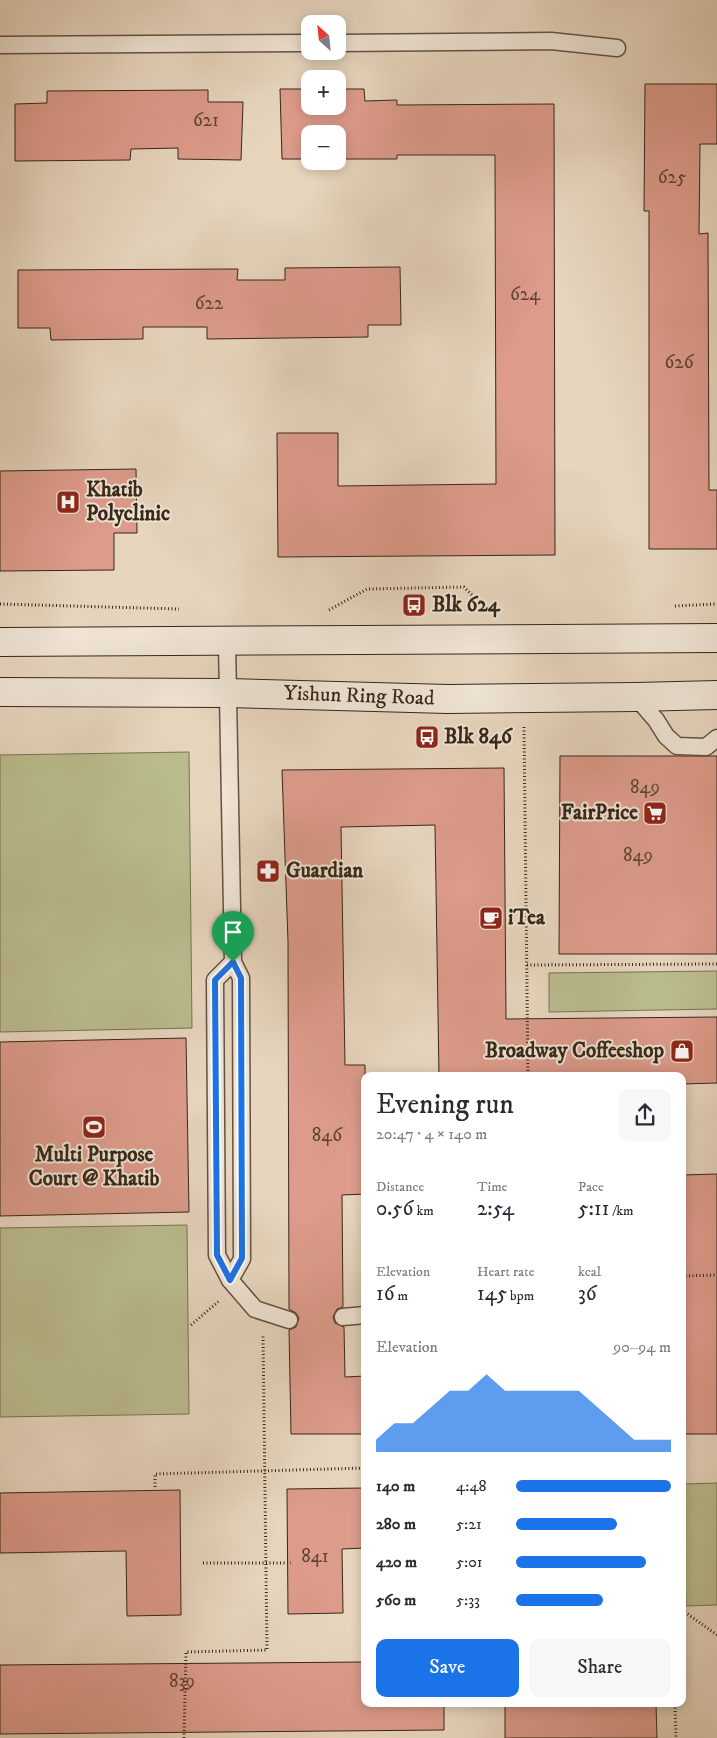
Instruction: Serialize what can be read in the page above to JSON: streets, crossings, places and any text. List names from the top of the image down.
{
  "streets": {
    "main road": ["Yishun Ring Road"]
  },
  "places": {
    "hospital": ["Khatib Polyclinic"],
    "bus stop": ["Blk 624", "Blk 846"],
    "supermarket": ["FairPrice"],
    "pharmacy": ["Guardian"],
    "cafe": ["iTea"],
    "shop": ["Broadway Coffeeshop"],
    "sports": ["Multi Purpose Court @ Khatib"]
  },
  "house_numbers": [
    "621",
    "625",
    "624",
    "622",
    "626",
    "849",
    "849",
    "846",
    "841",
    "839"
  ],
  "north": "top left",
  "page": {
    "map_buttons": ["+", "−"],
    "heading": ["Evening run", "20:47 · 4 × 140 m"],
    "stats": [
      ["Distance", "0.56 km"],
      ["Time", "2:54"],
      ["Pace", "5:11 /km"],
      ["Elevation", "16 m"],
      ["Heart rate", "145 bpm"],
      ["kcal", "36"]
    ],
    "chart": ["Elevation", "90–94 m"],
    "list": [
      {
        "name": "140 m",
        "note": "4:48"
      },
      {
        "name": "280 m",
        "note": "5:21"
      },
      {
        "name": "420 m",
        "note": "5:01"
      },
      {
        "name": "560 m",
        "note": "5:33"
      }
    ],
    "buttons": ["Save", "Share"]
  }
}
